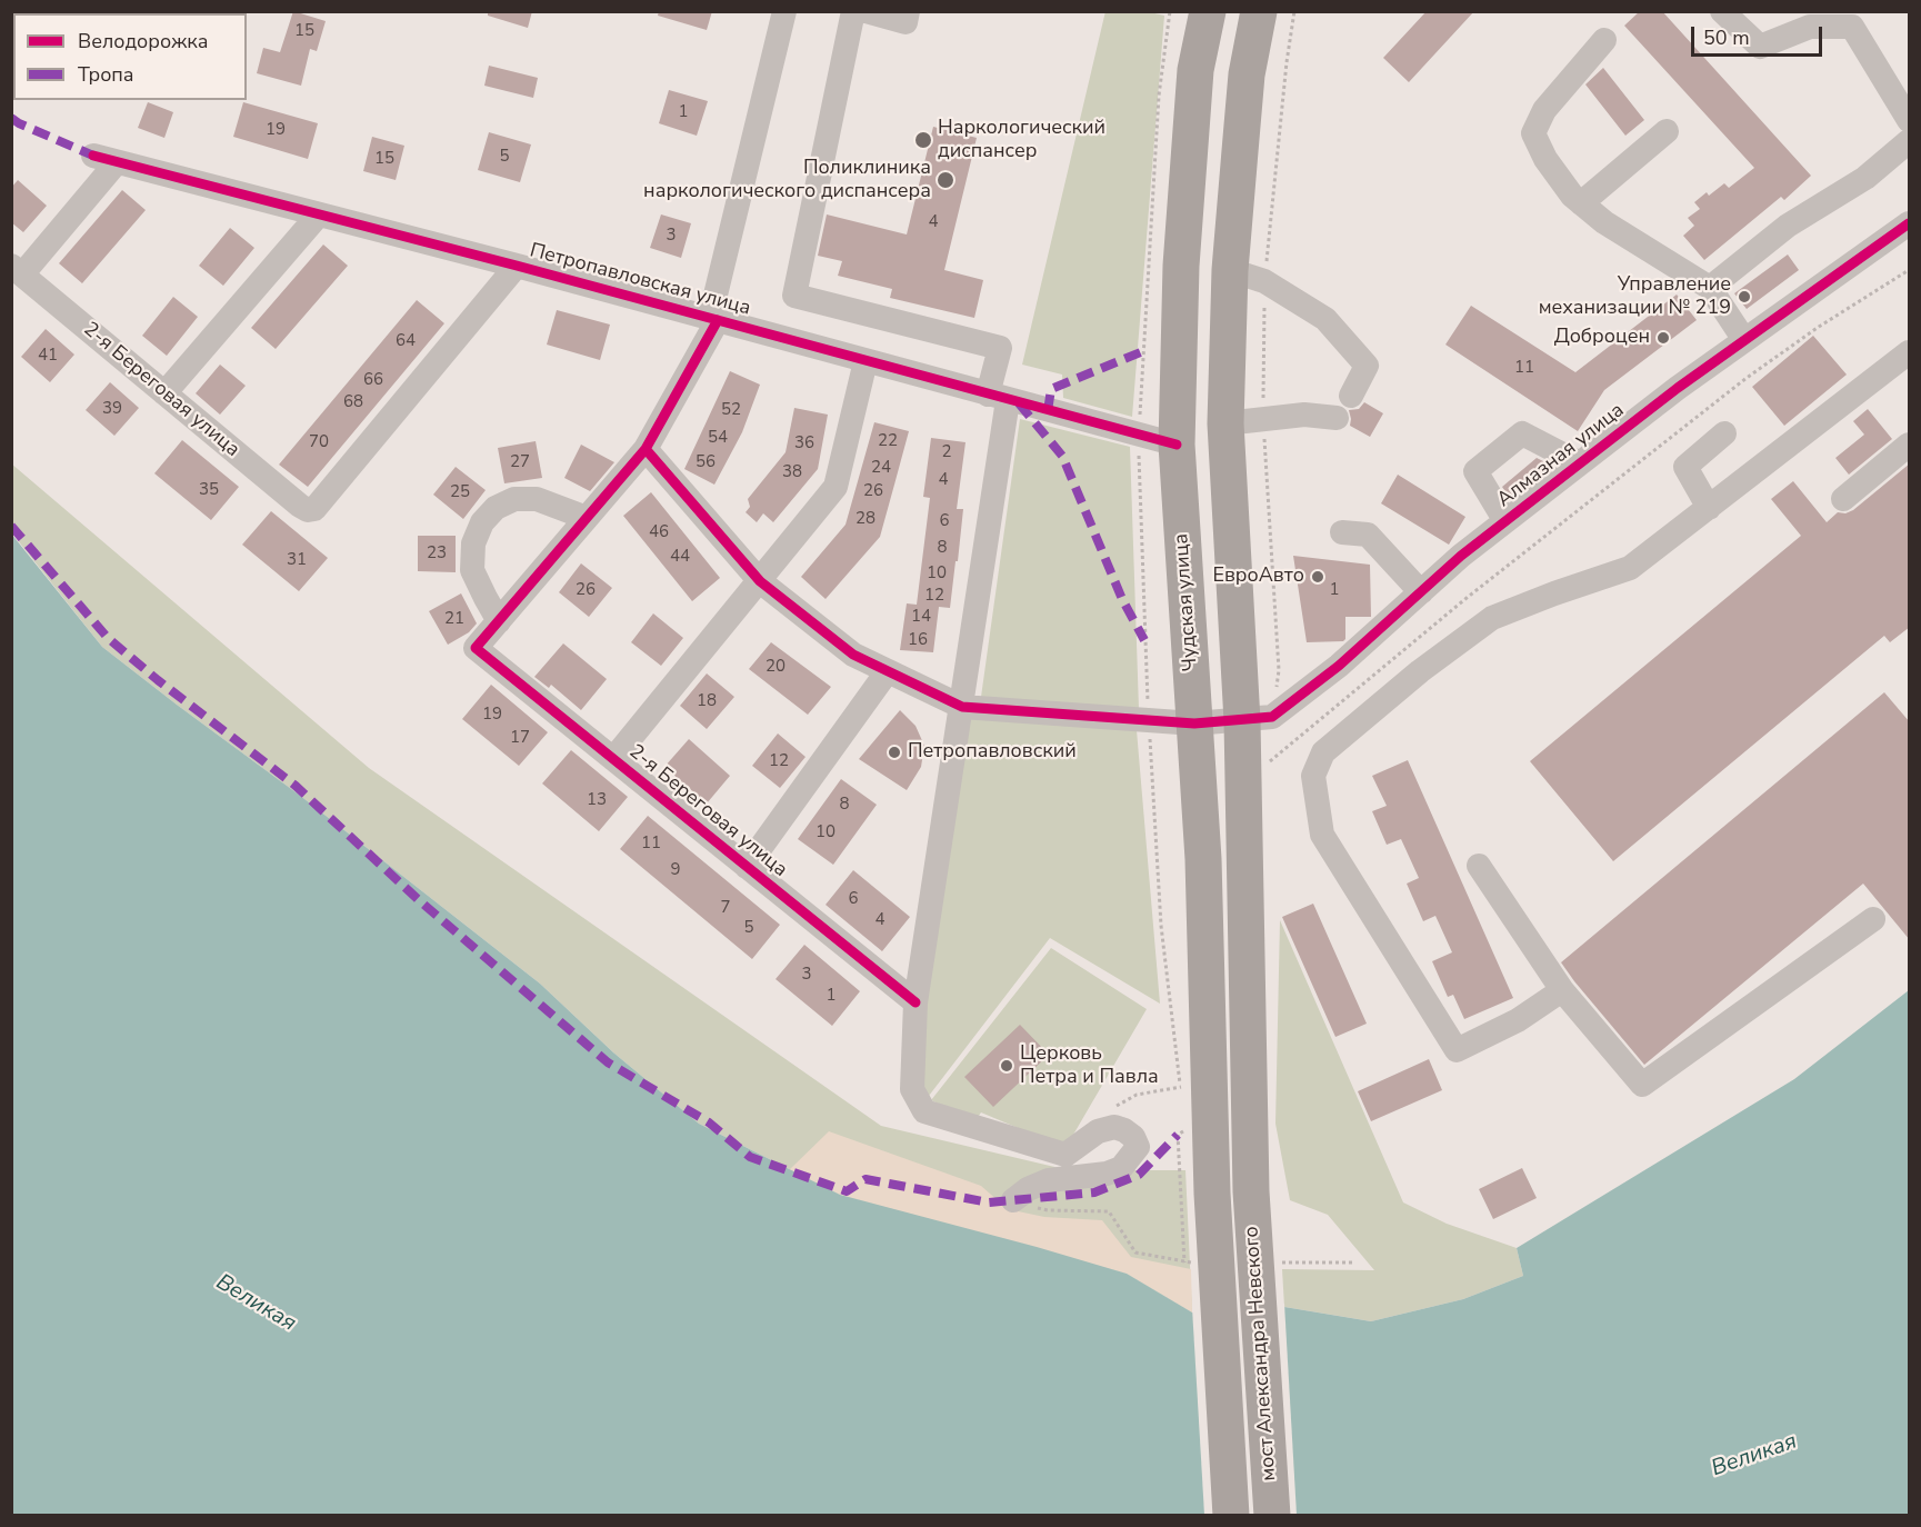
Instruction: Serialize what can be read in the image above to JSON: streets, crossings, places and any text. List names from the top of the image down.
{
  "streets": {
    "highway": ["Чудская улица", "мост Александра Невского"],
    "street": ["Петропавловская улица", "2-я Береговая улица", "Алмазная улица"]
  },
  "crossings": [
    ["Петропавловская улица", "2-я Береговая улица"],
    ["Петропавловская улица", "Чудская улица"],
    ["Алмазная улица", "мост Александра Невского"],
    ["Чудская улица", "мост Александра Невского"]
  ],
  "water": ["Великая"],
  "places": [
    "Наркологический диспансер",
    "Поликлиника наркологического диспансера",
    "Управление механизации № 219",
    "Доброцен",
    "ЕвроАвто",
    "Петропавловский",
    "Церковь Петра и Павла"
  ],
  "house_numbers": [
    "15",
    "1",
    "19",
    "5",
    "15",
    "4",
    "3",
    "64",
    "41",
    "11",
    "66",
    "68",
    "39",
    "52",
    "54",
    "22",
    "70",
    "36",
    "2",
    "27",
    "56",
    "24",
    "38",
    "4",
    "35",
    "26",
    "25",
    "28",
    "6",
    "46",
    "8",
    "23",
    "44",
    "31",
    "10",
    "26",
    "1",
    "12",
    "14",
    "21",
    "16",
    "20",
    "18",
    "19",
    "17",
    "12",
    "13",
    "8",
    "10",
    "11",
    "9",
    "6",
    "7",
    "4",
    "5",
    "3",
    "1"
  ],
  "legend": ["Велодорожка", "Тропа"],
  "scale_bar": "50 m"
}
